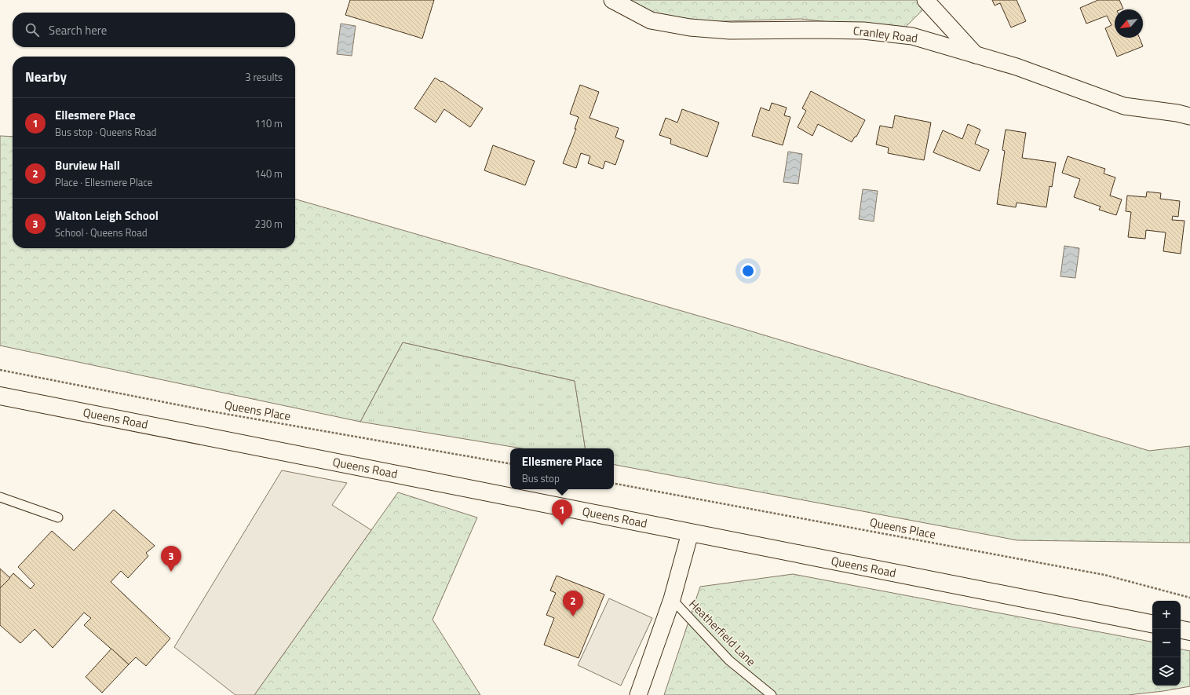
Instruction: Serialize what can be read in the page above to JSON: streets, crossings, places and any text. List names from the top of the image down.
{
  "streets": {
    "main road": ["Queens Road"],
    "street": ["Cranley Road"],
    "lane": ["Heatherfield Lane"],
    "path": ["Queens Place"]
  },
  "north": "bottom left",
  "page": {
    "search": "Search here",
    "heading": ["Nearby", "3 results"],
    "list": [
      {
        "mark": "1",
        "name": "Ellesmere Place",
        "note": "Bus stop · Queens Road",
        "value": "110 m"
      },
      {
        "mark": "2",
        "name": "Burview Hall",
        "note": "Place · Ellesmere Place",
        "value": "140 m"
      },
      {
        "mark": "3",
        "name": "Walton Leigh School",
        "note": "School · Queens Road",
        "value": "230 m"
      }
    ],
    "popup": ["Ellesmere Place", "Bus stop"],
    "pins": ["1", "3", "2"],
    "map_buttons": ["+", "−"]
  }
}
